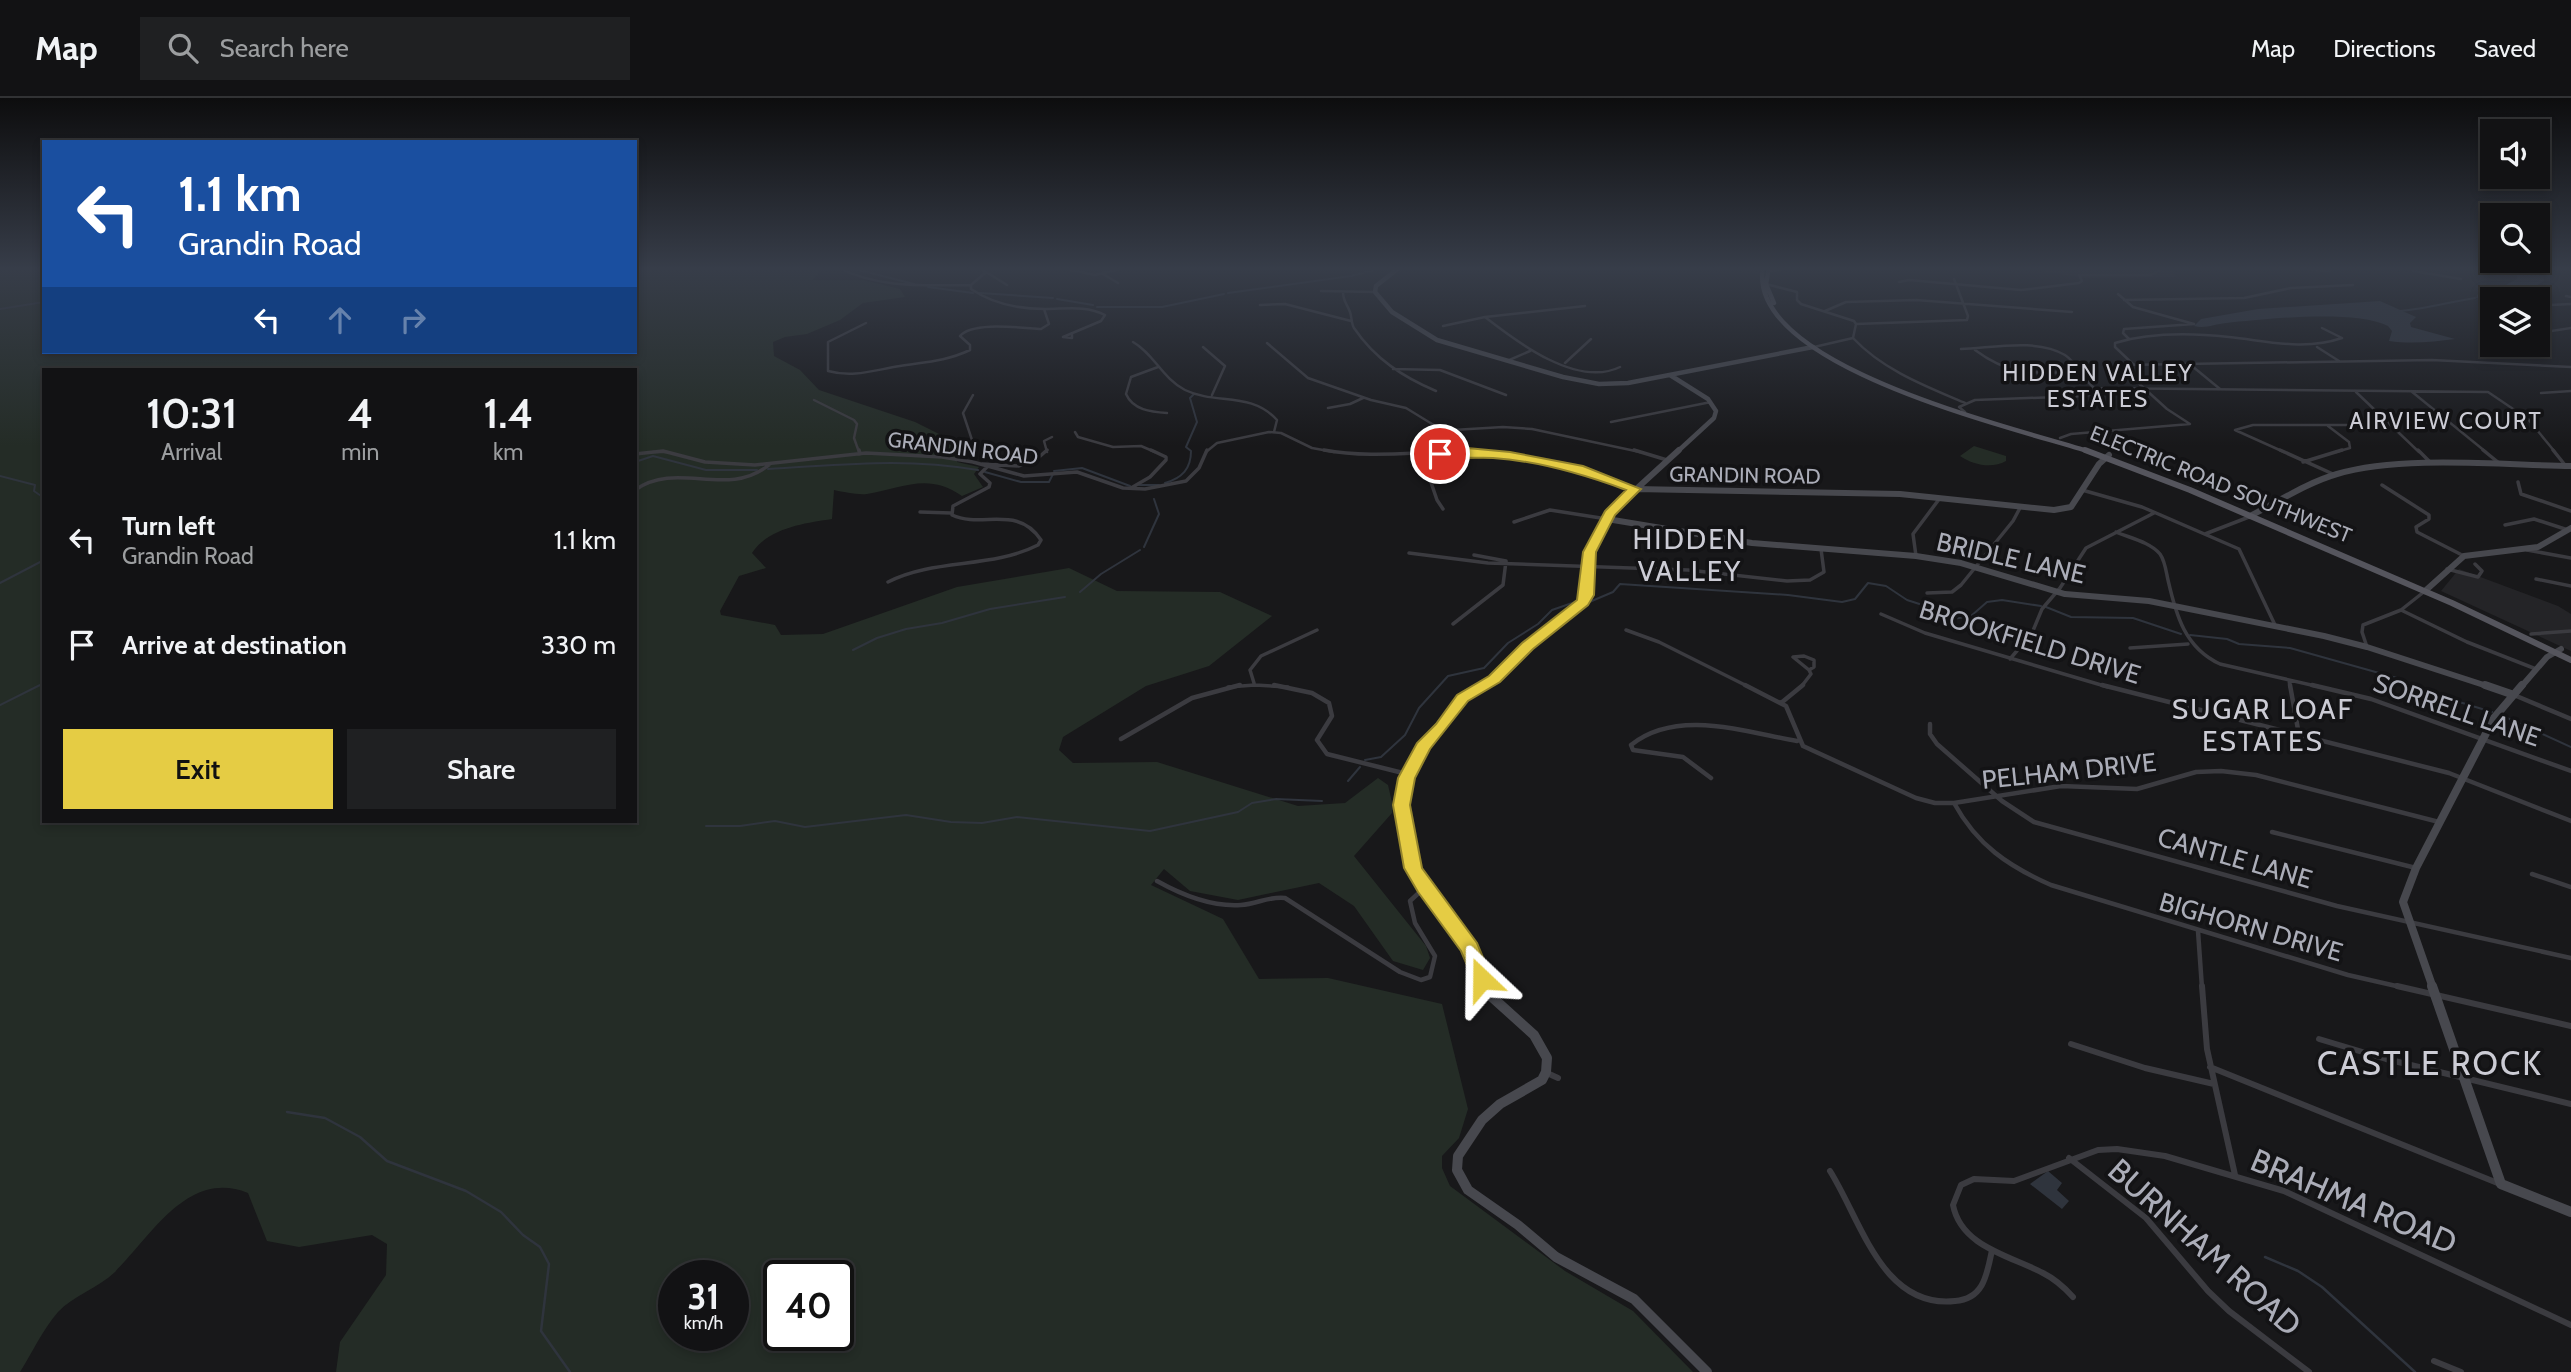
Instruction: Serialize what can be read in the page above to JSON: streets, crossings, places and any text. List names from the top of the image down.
{
  "streets": {
    "main road": ["ELECTRIC ROAD SOUTHWEST"],
    "street": [
      "GRANDIN ROAD",
      "BRIDLE LANE",
      "BROOKFIELD DRIVE",
      "SORRELL LANE",
      "PELHAM DRIVE",
      "CANTLE LANE",
      "BIGHORN DRIVE",
      "BRAHMA ROAD",
      "BURNHAM ROAD"
    ]
  },
  "crossings": [
    ["GRANDIN ROAD", "ELECTRIC ROAD SOUTHWEST"],
    ["PELHAM DRIVE", "CANTLE LANE"],
    ["PELHAM DRIVE", "BIGHORN DRIVE"],
    ["BRAHMA ROAD", "BURNHAM ROAD"]
  ],
  "districts": [
    "HIDDEN VALLEY ESTATES",
    "AIRVIEW COURT",
    "HIDDEN VALLEY",
    "SUGAR LOAF ESTATES",
    "CASTLE ROCK"
  ],
  "page": {
    "header": "Map",
    "search": "Search here",
    "nav": ["Map", "Directions", "Saved"],
    "turn": ["1.1 km", "Grandin Road"],
    "eta": [
      "10:31",
      "Arrival",
      "4",
      "min",
      "1.4",
      "km"
    ],
    "list": [
      {
        "name": "Turn left",
        "note": "Grandin Road",
        "value": "1.1 km"
      },
      {
        "name": "Arrive at destination",
        "value": "330 m"
      }
    ],
    "buttons": ["Exit", "Share"],
    "speed": "31 km/h",
    "limit": "40"
  }
}
